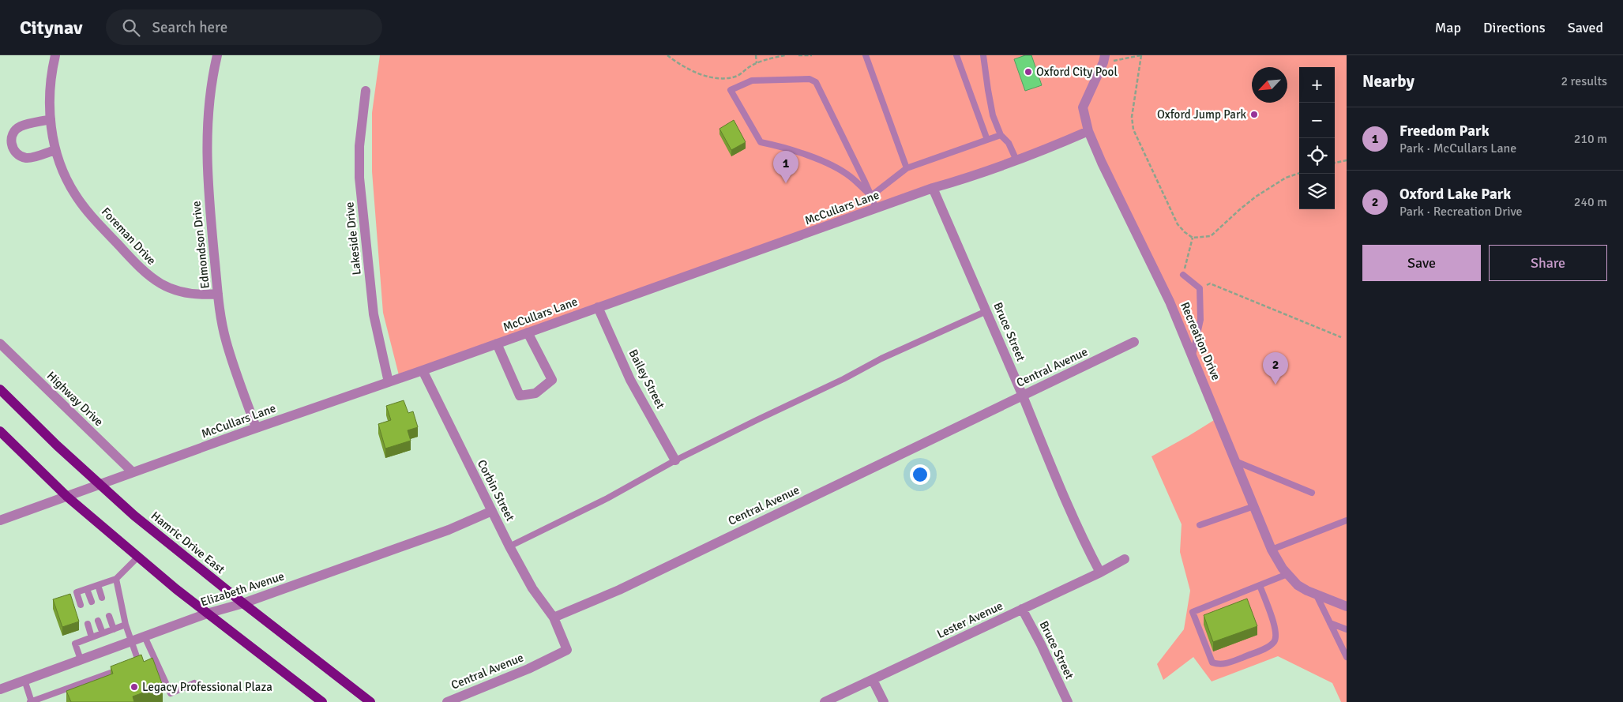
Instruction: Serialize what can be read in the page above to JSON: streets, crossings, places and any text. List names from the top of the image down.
{
  "streets": {
    "main road": ["Hamric Drive East"],
    "street": [
      "McCullars Lane",
      "Foreman Drive",
      "Lakeside Drive",
      "Edmondson Drive",
      "Bruce Street",
      "Recreation Drive",
      "Central Avenue",
      "Bailey Street",
      "Highway Drive",
      "Corbin Street",
      "Elizabeth Avenue",
      "Lester Avenue"
    ]
  },
  "crossings": [
    ["McCullars Lane", "Lakeside Drive"],
    ["McCullars Lane", "Edmondson Drive"],
    ["McCullars Lane", "Bruce Street"],
    ["McCullars Lane", "Recreation Drive"],
    ["McCullars Lane", "Bailey Street"],
    ["McCullars Lane", "Highway Drive"],
    ["McCullars Lane", "Corbin Street"],
    ["McCullars Lane", "Hamric Drive East"],
    ["Foreman Drive", "Edmondson Drive"],
    ["Bruce Street", "Central Avenue"],
    ["Bruce Street", "Lester Avenue"],
    ["Central Avenue", "Corbin Street"],
    ["Corbin Street", "Elizabeth Avenue"],
    ["Hamric Drive East", "Elizabeth Avenue"]
  ],
  "places": ["Oxford City Pool", "Oxford Jump Park", "Legacy Professional Plaza"],
  "north": "bottom left",
  "page": {
    "header": "Citynav",
    "search": "Search here",
    "nav": ["Map", "Directions", "Saved"],
    "heading": ["Nearby", "2 results"],
    "map_buttons": ["+", "−"],
    "list": [
      {
        "mark": "1",
        "name": "Freedom Park",
        "note": "Park · McCullars Lane",
        "value": "210 m"
      },
      {
        "mark": "2",
        "name": "Oxford Lake Park",
        "note": "Park · Recreation Drive",
        "value": "240 m"
      }
    ],
    "pins": ["1", "2"],
    "buttons": ["Save", "Share"]
  }
}
